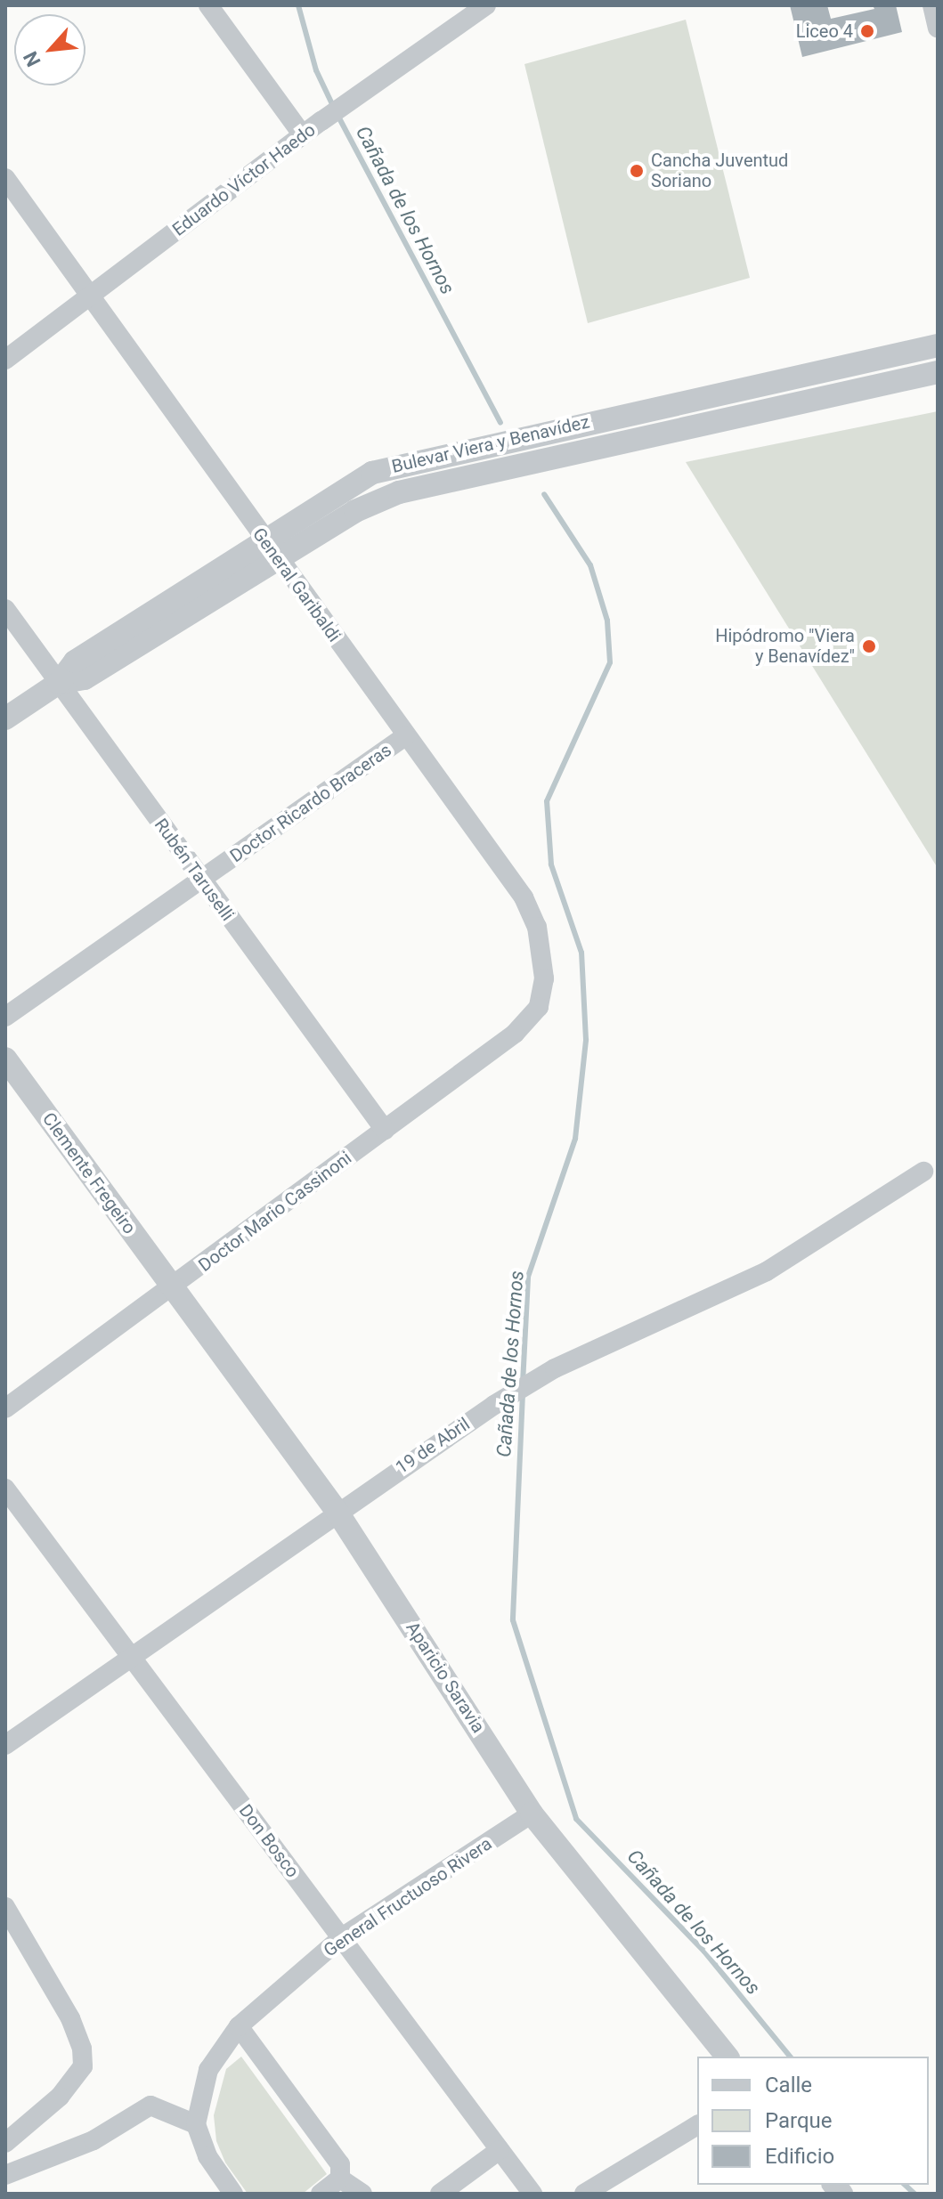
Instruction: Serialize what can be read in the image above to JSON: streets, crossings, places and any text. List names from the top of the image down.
{
  "streets": {
    "street": [
      "Eduardo Víctor Haedo",
      "Bulevar Viera y Benavídez",
      "General Garibaldi",
      "Doctor Ricardo Braceras",
      "Rubén Taruselli",
      "Clemente Fregeiro",
      "Doctor Mario Cassinoni",
      "19 de Abril",
      "Aparicio Saravia",
      "Don Bosco",
      "General Fructuoso Rivera"
    ]
  },
  "crossings": [
    ["Eduardo Víctor Haedo", "General Garibaldi"],
    ["Bulevar Viera y Benavídez", "General Garibaldi"],
    ["Bulevar Viera y Benavídez", "Rubén Taruselli"],
    ["General Garibaldi", "Doctor Ricardo Braceras"],
    ["General Garibaldi", "Doctor Mario Cassinoni"],
    ["Doctor Ricardo Braceras", "Rubén Taruselli"],
    ["Rubén Taruselli", "Doctor Mario Cassinoni"],
    ["Clemente Fregeiro", "Doctor Mario Cassinoni"],
    ["Clemente Fregeiro", "Aparicio Saravia"],
    ["Doctor Mario Cassinoni", "Aparicio Saravia"],
    ["19 de Abril", "Aparicio Saravia"],
    ["19 de Abril", "Don Bosco"],
    ["Aparicio Saravia", "General Fructuoso Rivera"],
    ["Don Bosco", "General Fructuoso Rivera"]
  ],
  "water": ["Cañada de los Hornos"],
  "places": ["Liceo 4", "Cancha Juventud Soriano", "Hipódromo \"Viera y Benavídez\""],
  "legend": ["Calle", "Parque", "Edificio"],
  "north": "bottom left"
}
